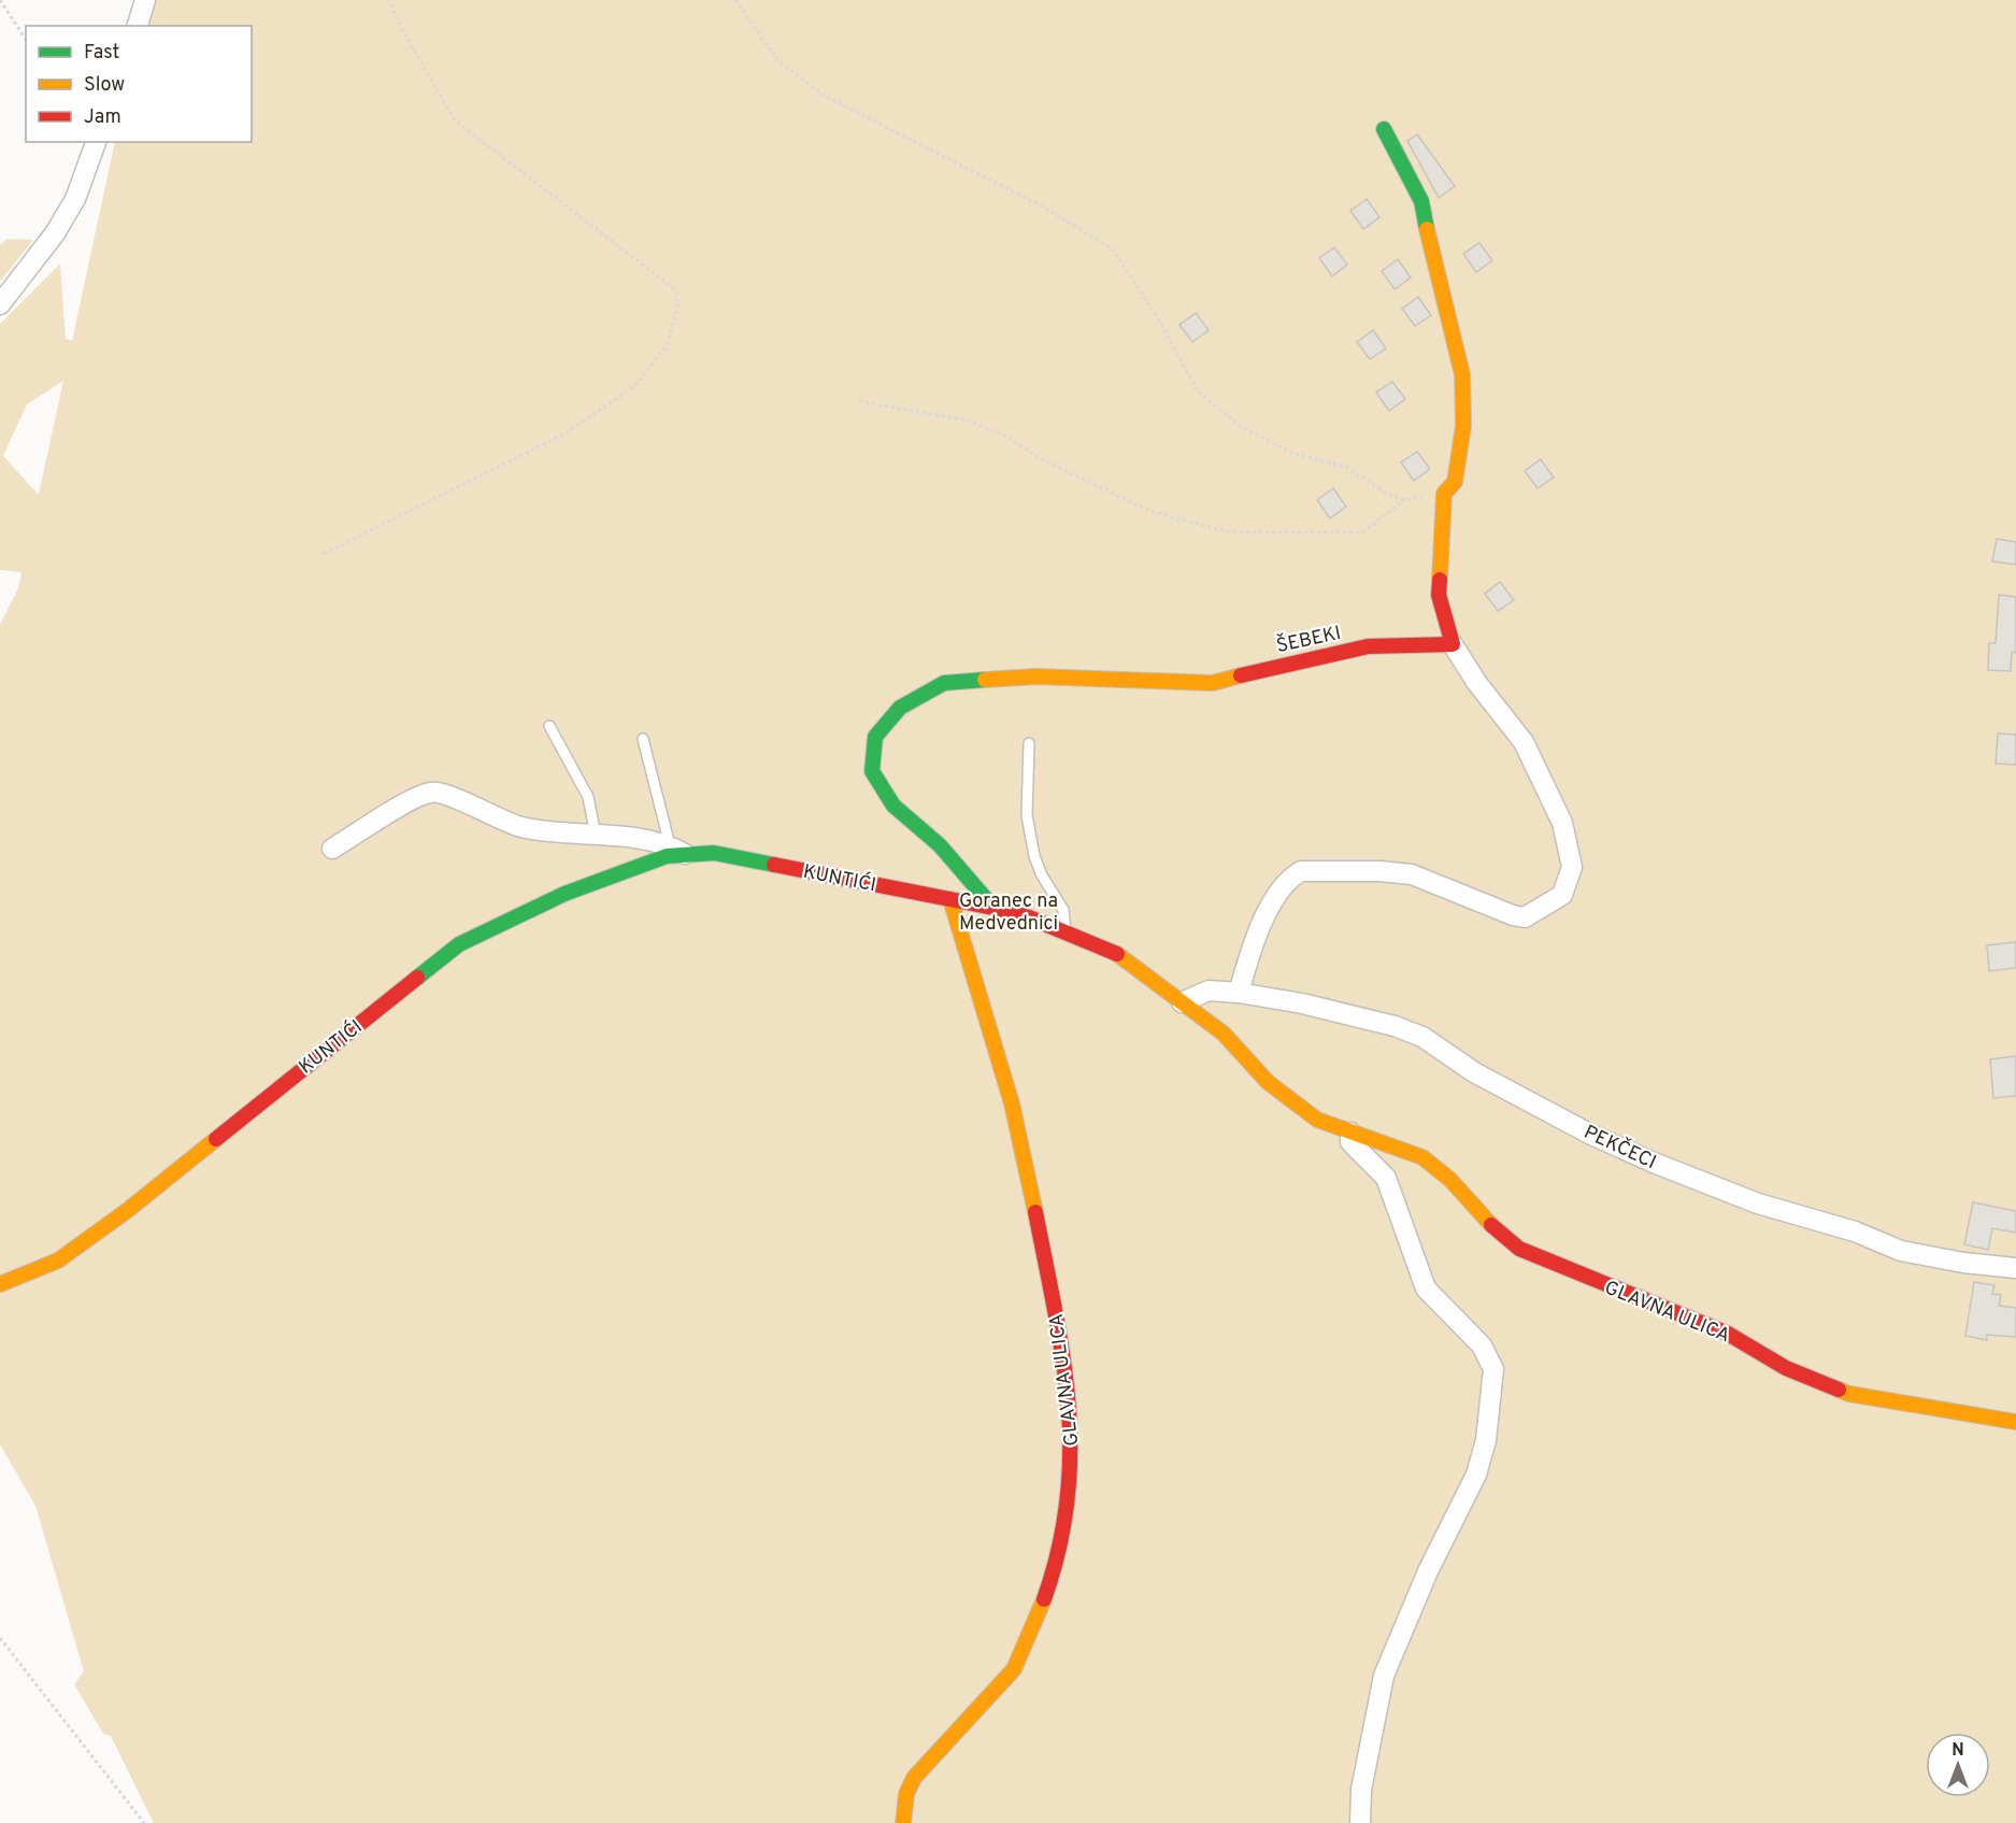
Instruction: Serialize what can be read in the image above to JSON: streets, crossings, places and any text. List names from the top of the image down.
{
  "streets": {
    "street": [
      "ŠEBEKI",
      "KUNTIĆI",
      "PEKČECI",
      "GLAVNA ULICA"
    ]
  },
  "crossings": [
    ["ŠEBEKI", "KUNTIĆI"],
    ["ŠEBEKI", "GLAVNA ULICA"],
    ["KUNTIĆI", "GLAVNA ULICA"],
    ["PEKČECI", "GLAVNA ULICA"]
  ],
  "parks": ["Goranec na Medvednici"],
  "legend": ["Fast", "Slow", "Jam"],
  "north": "top"
}
